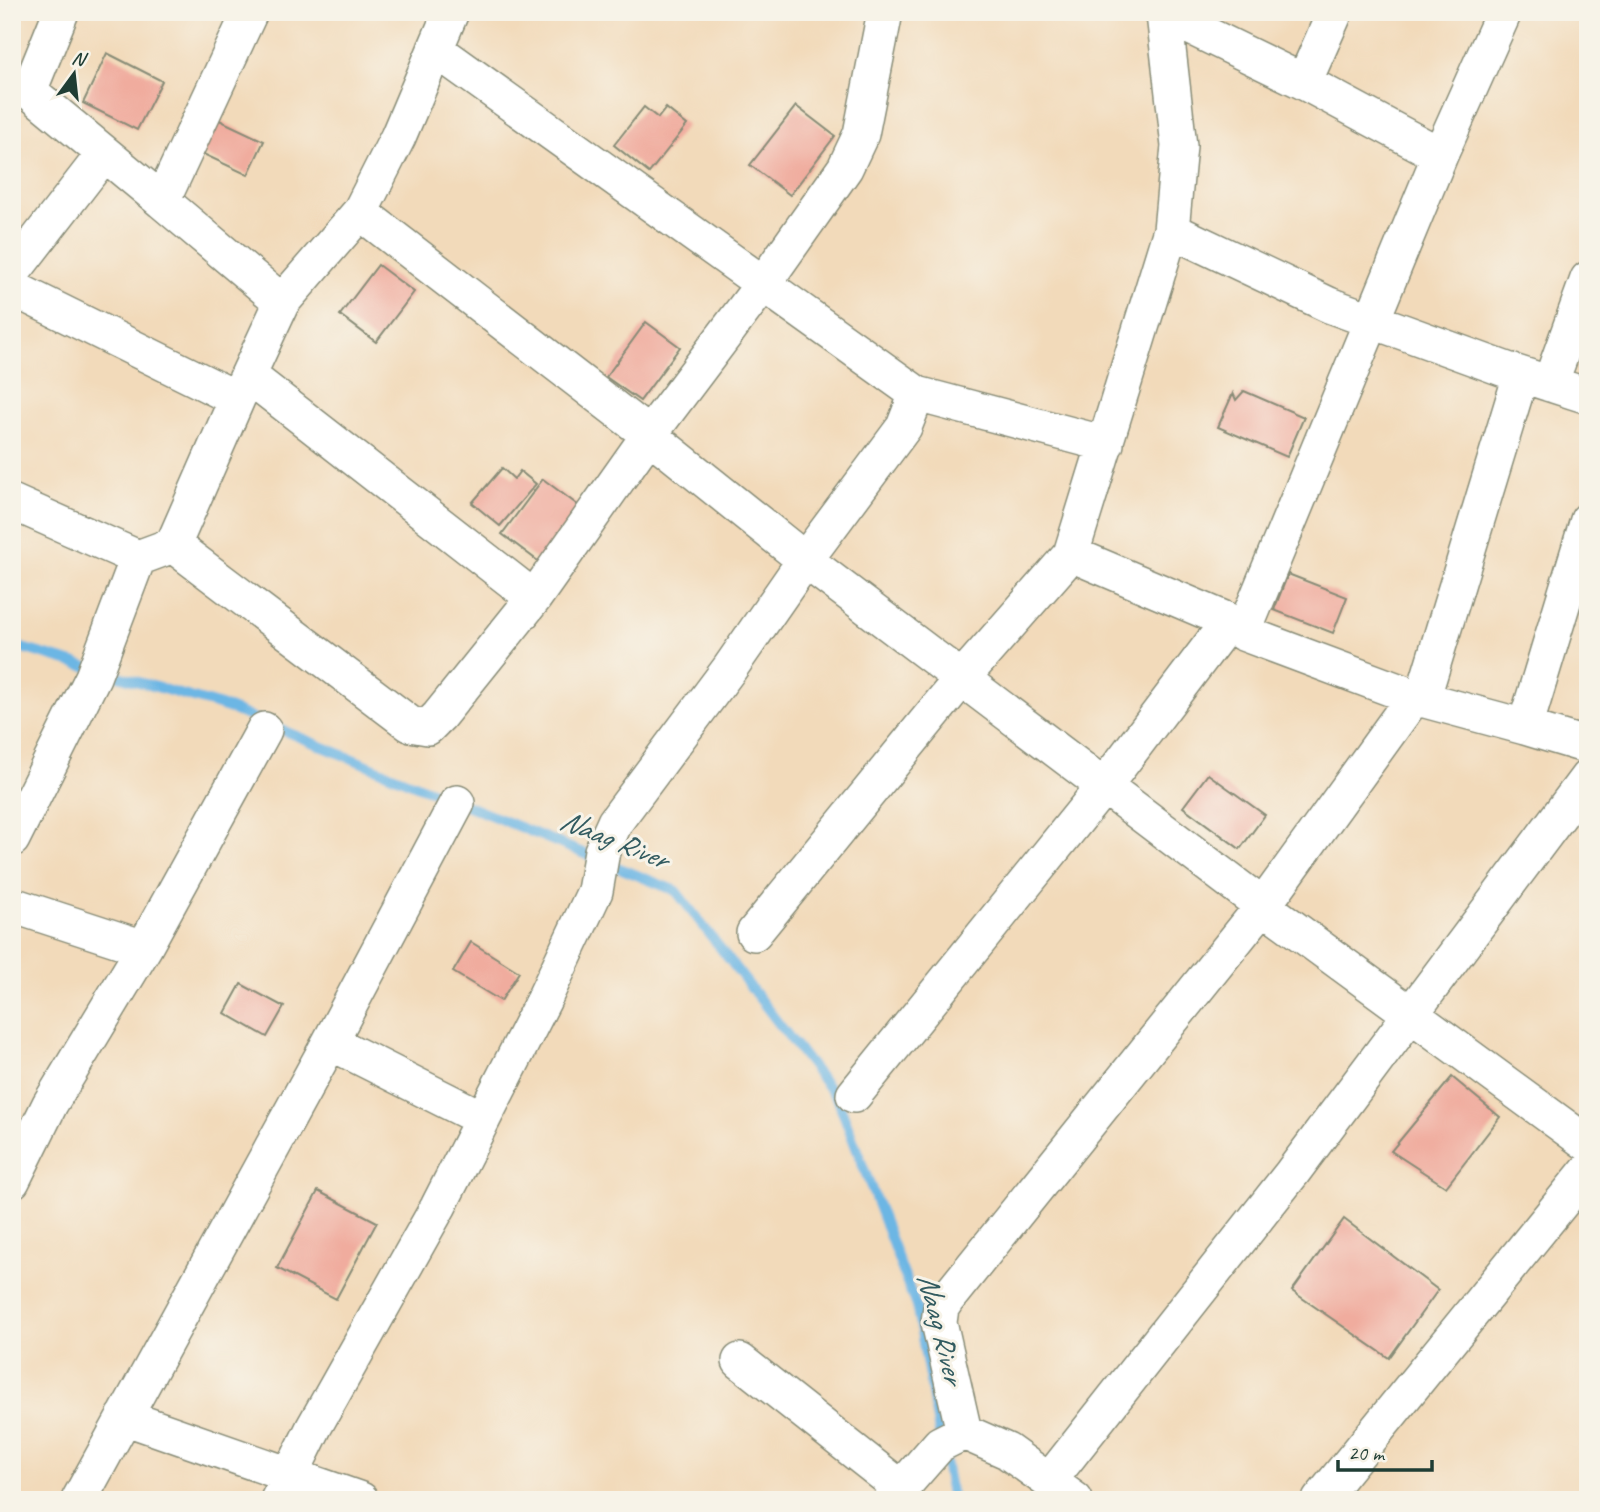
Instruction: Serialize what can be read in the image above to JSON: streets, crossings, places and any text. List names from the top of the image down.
{
  "water": ["Naag River"],
  "scale_bar": "20 m",
  "north": "top"
}
